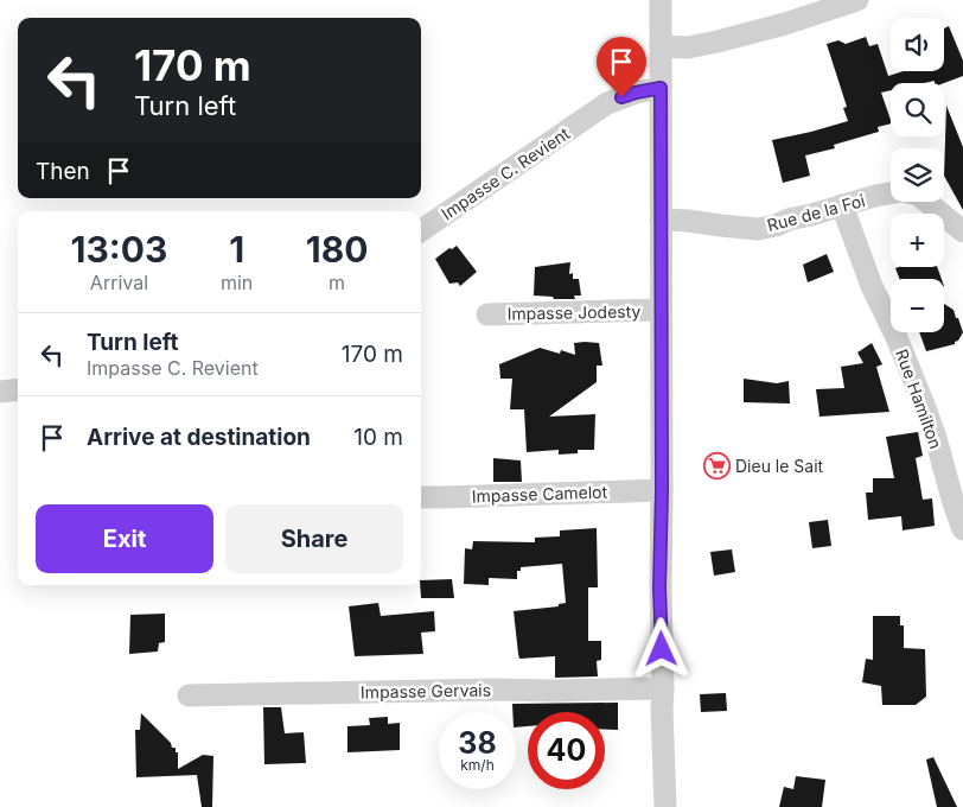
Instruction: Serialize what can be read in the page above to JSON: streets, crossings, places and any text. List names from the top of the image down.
{
  "streets": {
    "street": [
      "Impasse C. Revient",
      "Rue de la Foi",
      "Impasse Jodesty",
      "Rue Hamilton",
      "Impasse Camelot",
      "Impasse Gervais"
    ]
  },
  "crossings": [
    ["Rue de la Foi", "Rue Hamilton"]
  ],
  "places": {
    "supermarket": ["Dieu le Sait"]
  },
  "page": {
    "map_buttons": ["+", "−"],
    "turn": ["170 m", "Turn left"],
    "then": "Then",
    "eta": [
      "13:03",
      "Arrival",
      "1",
      "min",
      "180",
      "m"
    ],
    "list": [
      {
        "name": "Turn left",
        "note": "Impasse C. Revient",
        "value": "170 m"
      },
      {
        "name": "Arrive at destination",
        "value": "10 m"
      }
    ],
    "buttons": ["Exit", "Share"],
    "speed": "38 km/h",
    "limit": "40"
  }
}
